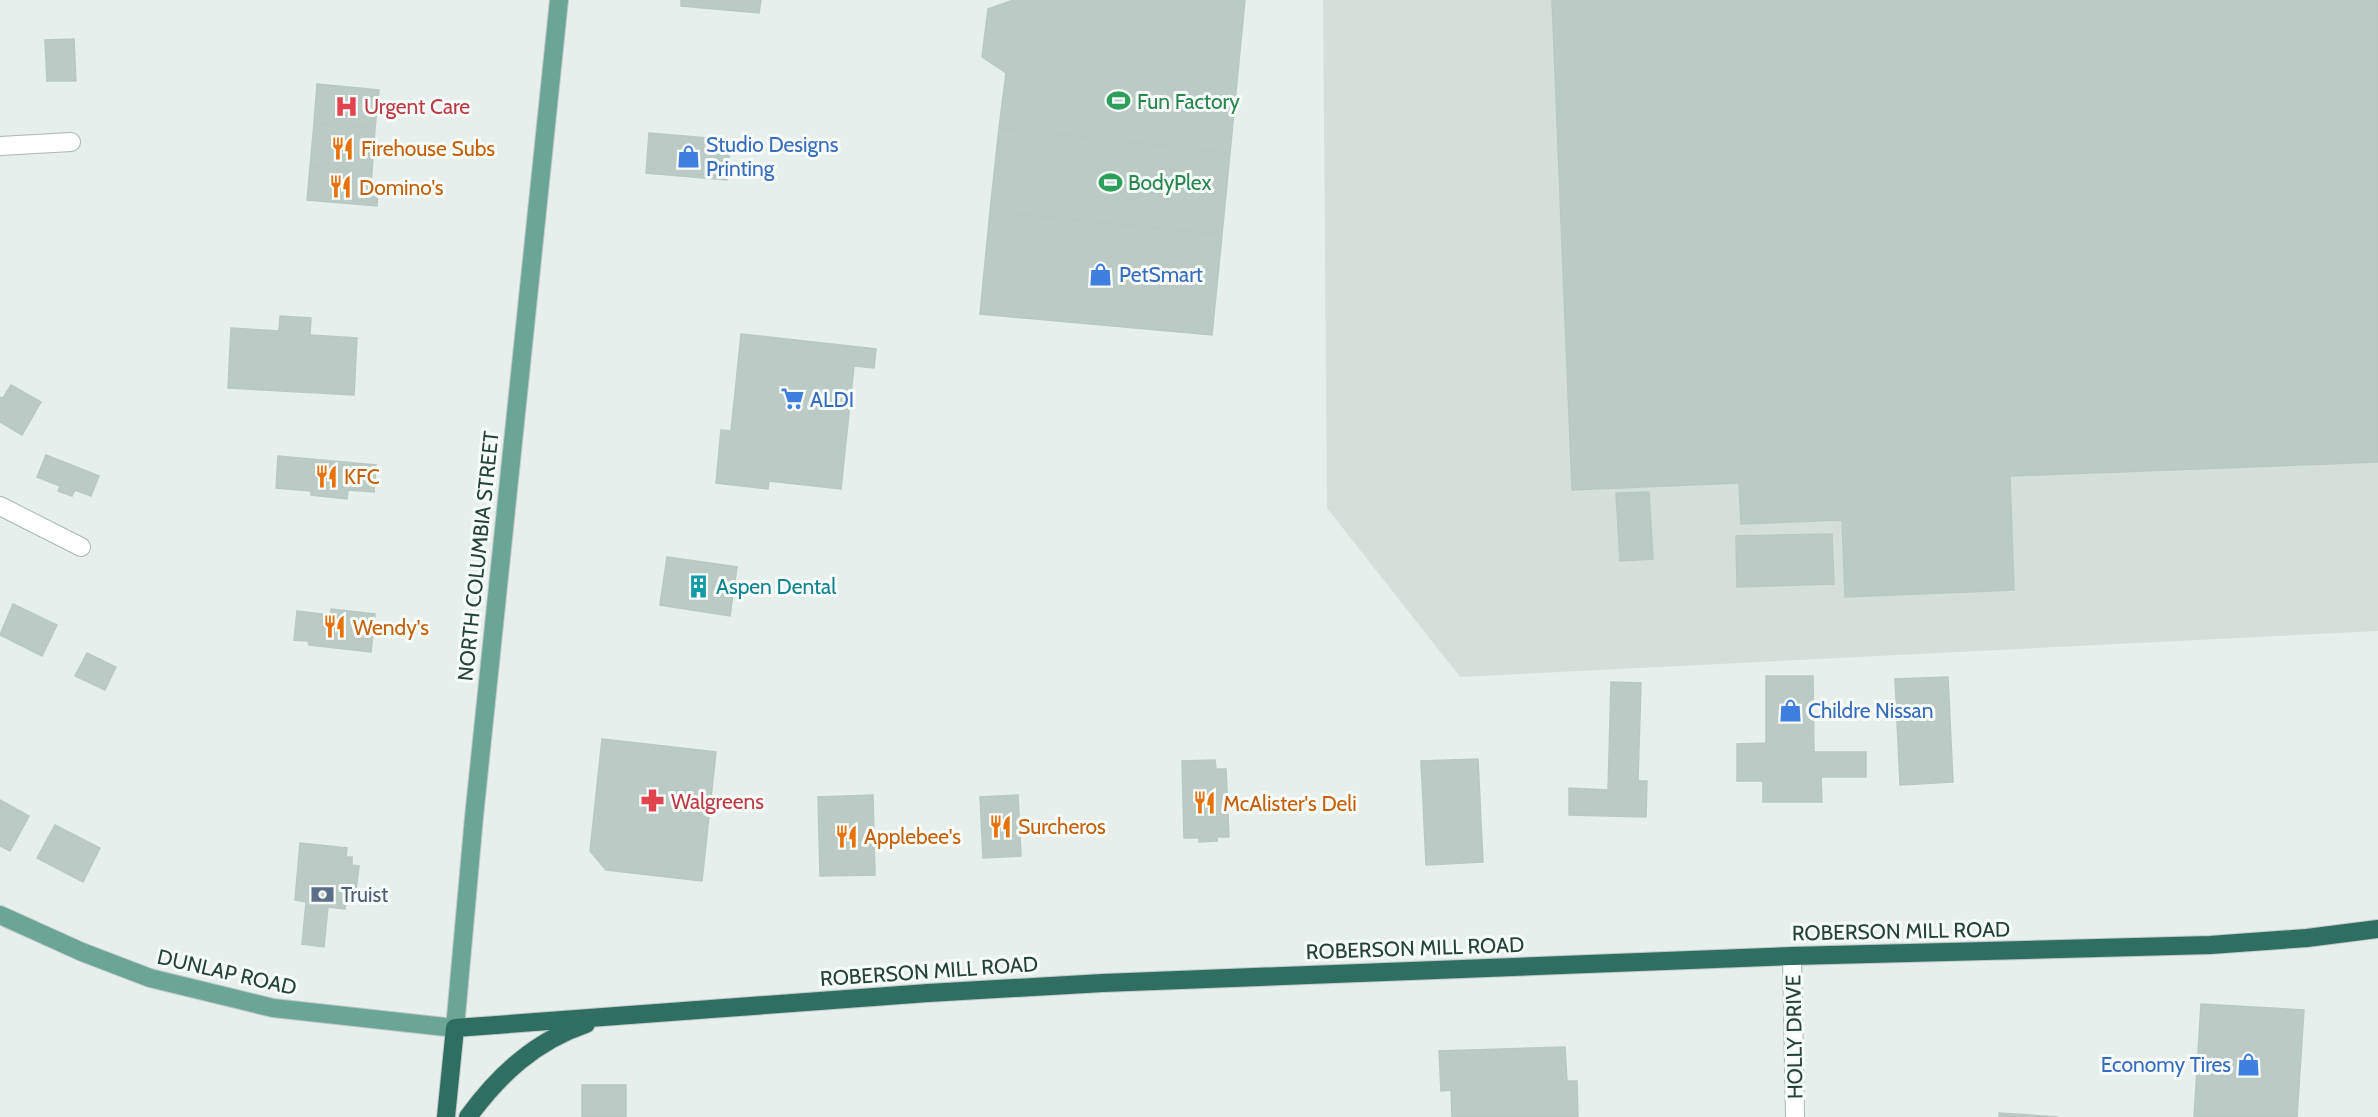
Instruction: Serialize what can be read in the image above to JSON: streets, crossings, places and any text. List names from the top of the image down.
{
  "streets": {
    "highway": ["NORTH COLUMBIA STREET", "ROBERSON MILL ROAD"],
    "main road": ["DUNLAP ROAD"],
    "street": ["HOLLY DRIVE"]
  },
  "crossings": [
    ["NORTH COLUMBIA STREET", "ROBERSON MILL ROAD"],
    ["NORTH COLUMBIA STREET", "DUNLAP ROAD"],
    ["ROBERSON MILL ROAD", "DUNLAP ROAD"],
    ["ROBERSON MILL ROAD", "HOLLY DRIVE"]
  ],
  "places": {
    "sports": ["Fun Factory", "BodyPlex"],
    "hospital": ["Urgent Care"],
    "restaurant": [
      "Firehouse Subs",
      "Domino's",
      "KFC",
      "Wendy's",
      "McAlister's Deli",
      "Surcheros",
      "Applebee's"
    ],
    "shop": [
      "Studio Designs Printing",
      "PetSmart",
      "Childre Nissan",
      "Economy Tires"
    ],
    "supermarket": ["ALDI"],
    "building": ["Aspen Dental"],
    "pharmacy": ["Walgreens"],
    "bank": ["Truist"]
  }
}
